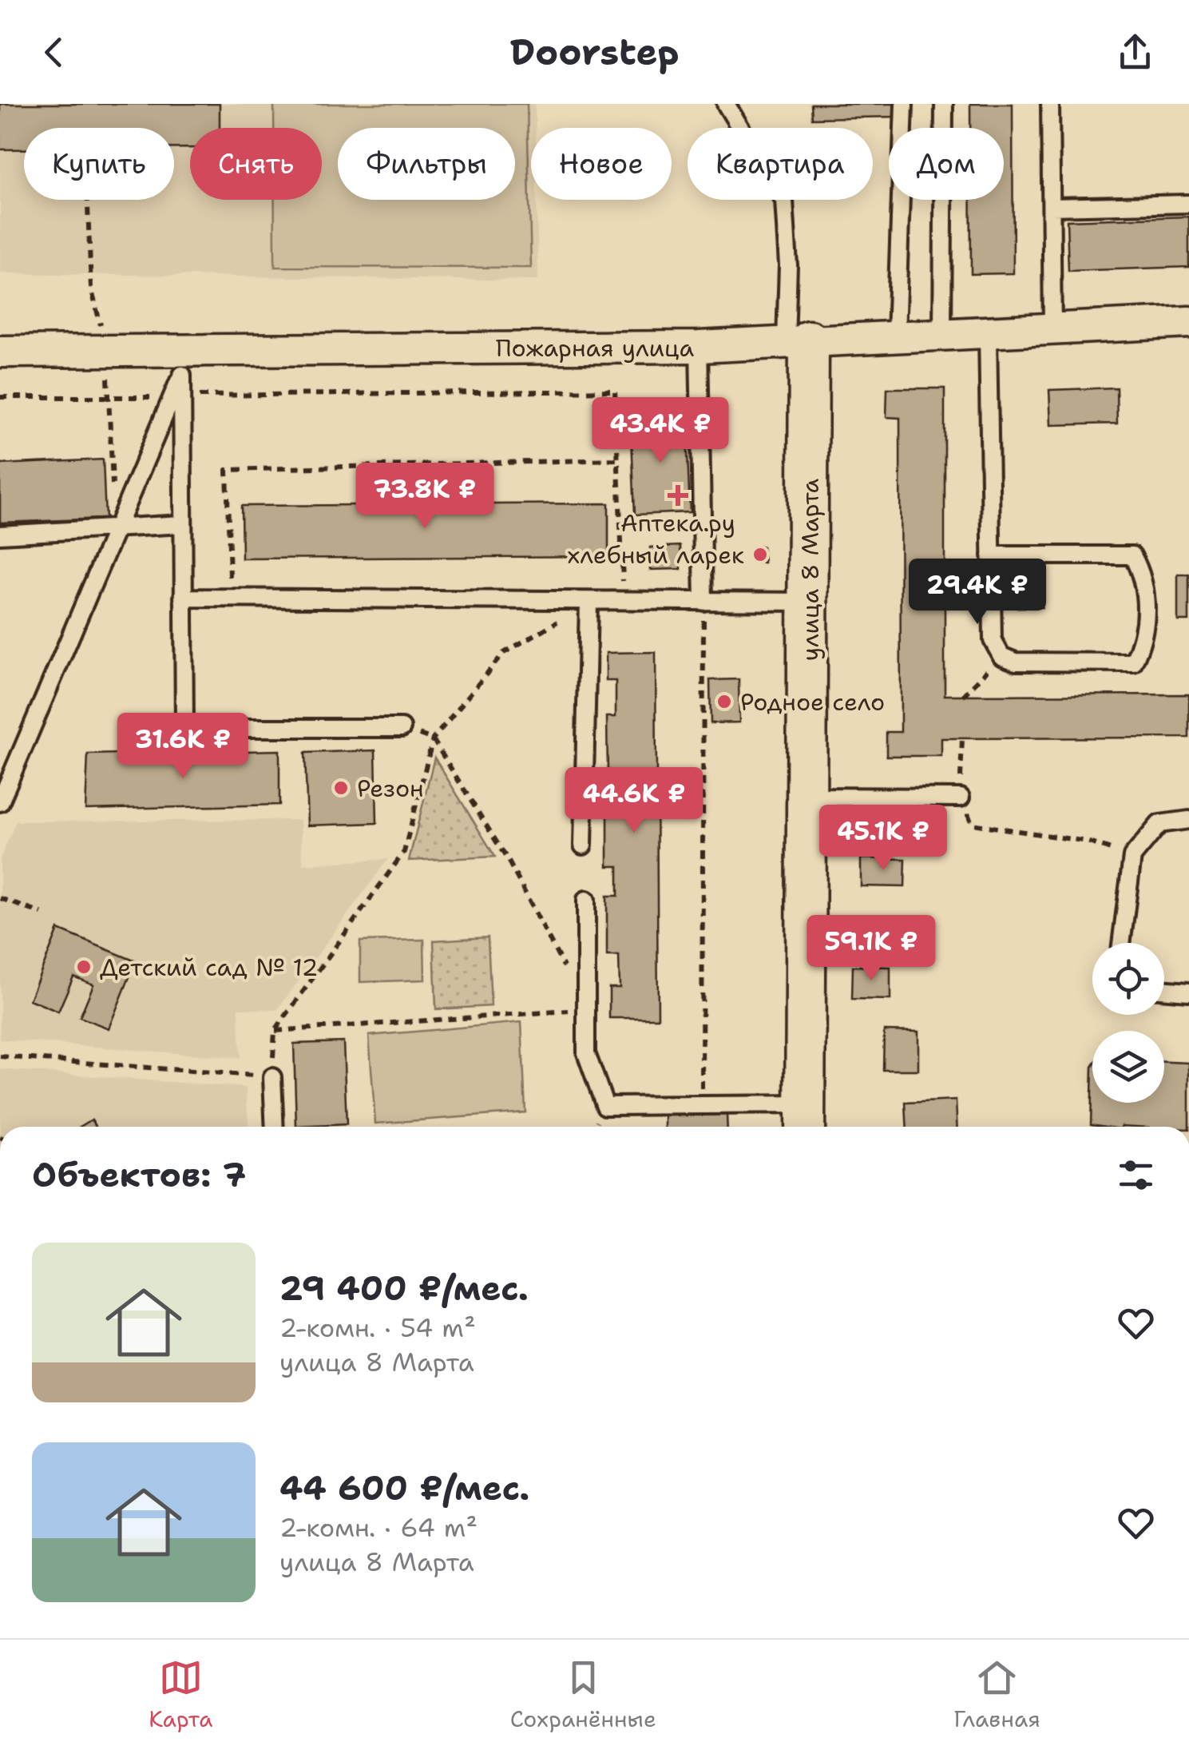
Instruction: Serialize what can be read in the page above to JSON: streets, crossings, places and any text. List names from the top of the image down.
{
  "streets": {
    "street": ["Пожарная улица", "улица 8 Марта"]
  },
  "crossings": [
    ["Пожарная улица", "улица 8 Марта"]
  ],
  "places": {
    "health": ["Аптека.ру"],
    "other": [
      "хлебный ларек",
      "Родное село",
      "Резон",
      "Детский сад № 12"
    ]
  },
  "page": {
    "header": "Doorstep",
    "chip": [
      "Купить",
      "Снять",
      "Фильтры",
      "Новое",
      "Квартира",
      "Дом"
    ],
    "price": [
      "43.4K ₽",
      "73.8K ₽",
      "29.4K ₽",
      "31.6K ₽",
      "44.6K ₽",
      "45.1K ₽",
      "59.1K ₽"
    ],
    "heading": "Объектов: 7",
    "list": [
      {
        "name": "29 400 ₽/мес.",
        "note": "2-комн. · 54 m² · улица 8 Марта"
      },
      {
        "name": "44 600 ₽/мес.",
        "note": "2-комн. · 64 m² · улица 8 Марта"
      }
    ],
    "tabs": ["Карта", "Сохранённые", "Главная"]
  }
}
